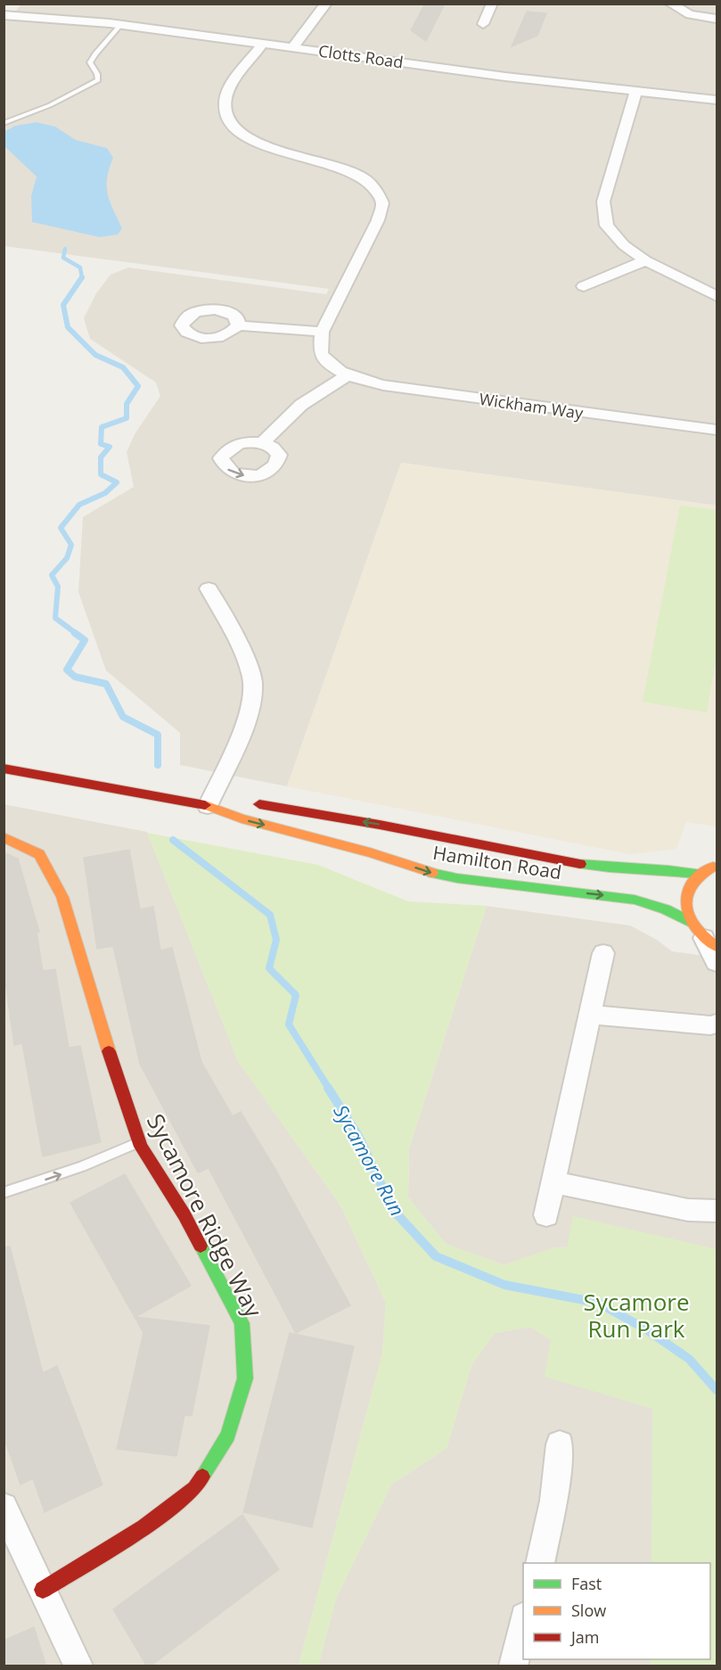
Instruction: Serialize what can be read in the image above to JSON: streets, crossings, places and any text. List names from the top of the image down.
{
  "streets": {
    "main road": ["Hamilton Road", "Sycamore Ridge Way"],
    "street": ["Clotts Road", "Wickham Way"]
  },
  "water": ["Sycamore Run"],
  "parks": ["Sycamore Run Park"],
  "legend": ["Fast", "Slow", "Jam"]
}
